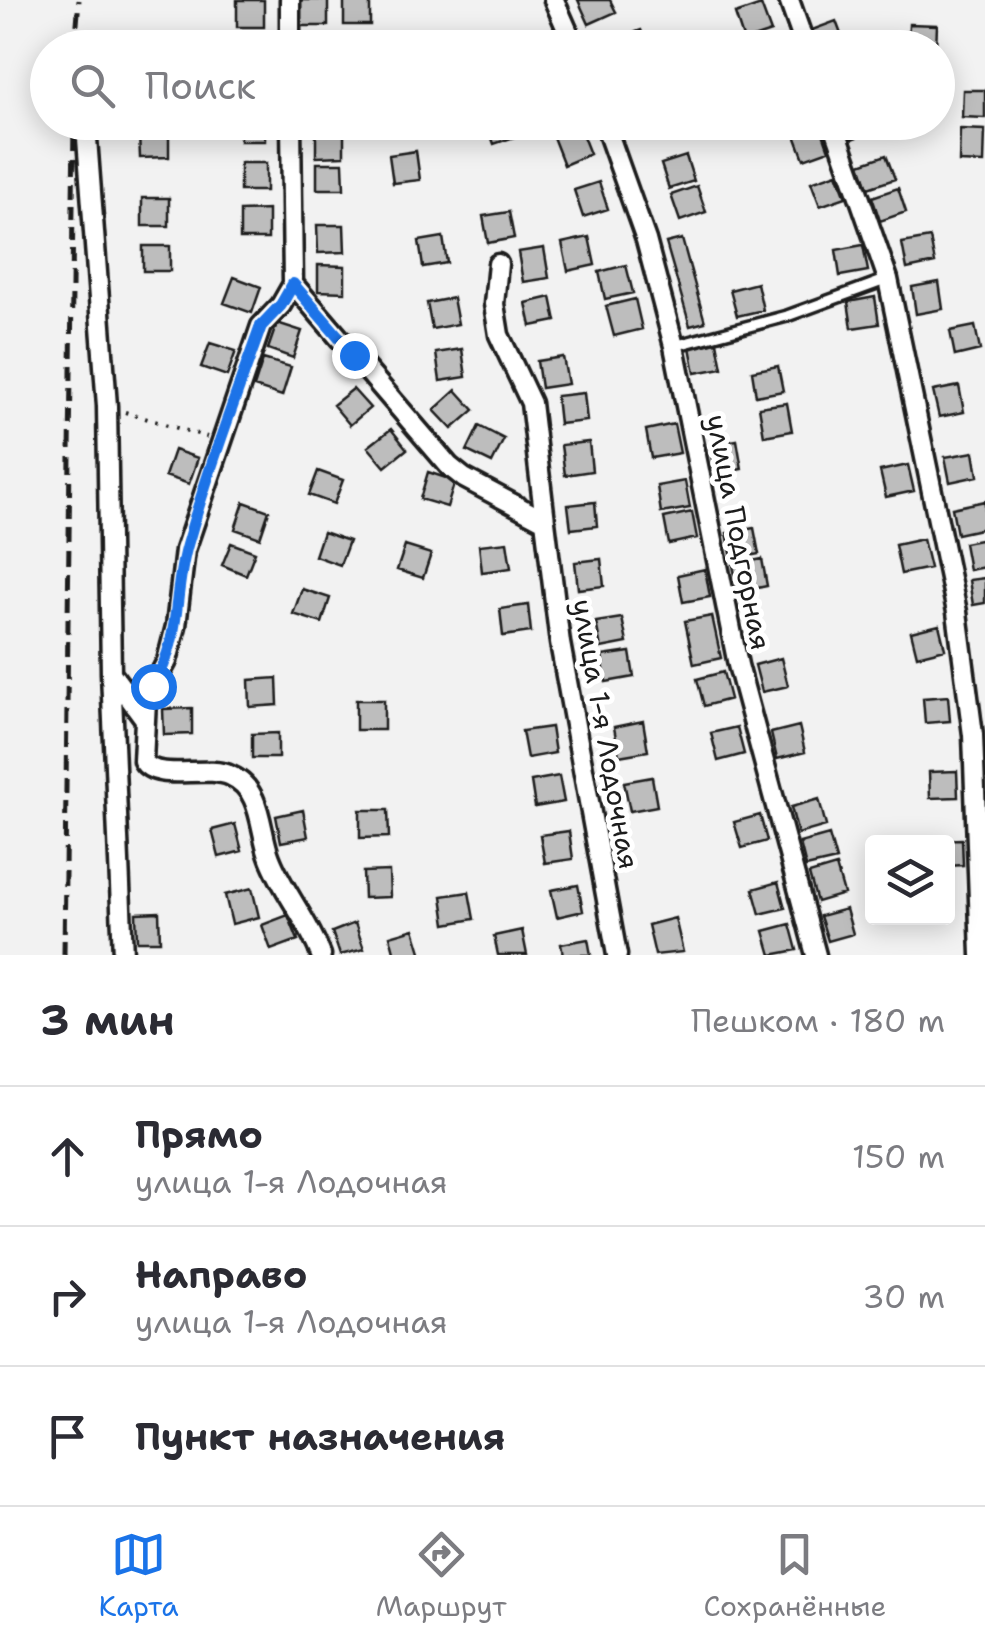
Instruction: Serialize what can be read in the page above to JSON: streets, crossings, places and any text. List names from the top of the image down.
{
  "streets": {
    "street": ["улица Подгорная", "улица 1-я Лодочная"]
  },
  "page": {
    "search": "Поиск",
    "heading": ["3 мин", "Пешком · 180 m"],
    "list": [
      ["Прямо", "улица 1-я Лодочная", "150 m"],
      ["Направо", "улица 1-я Лодочная", "30 m"],
      "Пункт назначения"
    ],
    "nav": ["Карта", "Маршрут", "Сохранённые"]
  }
}
